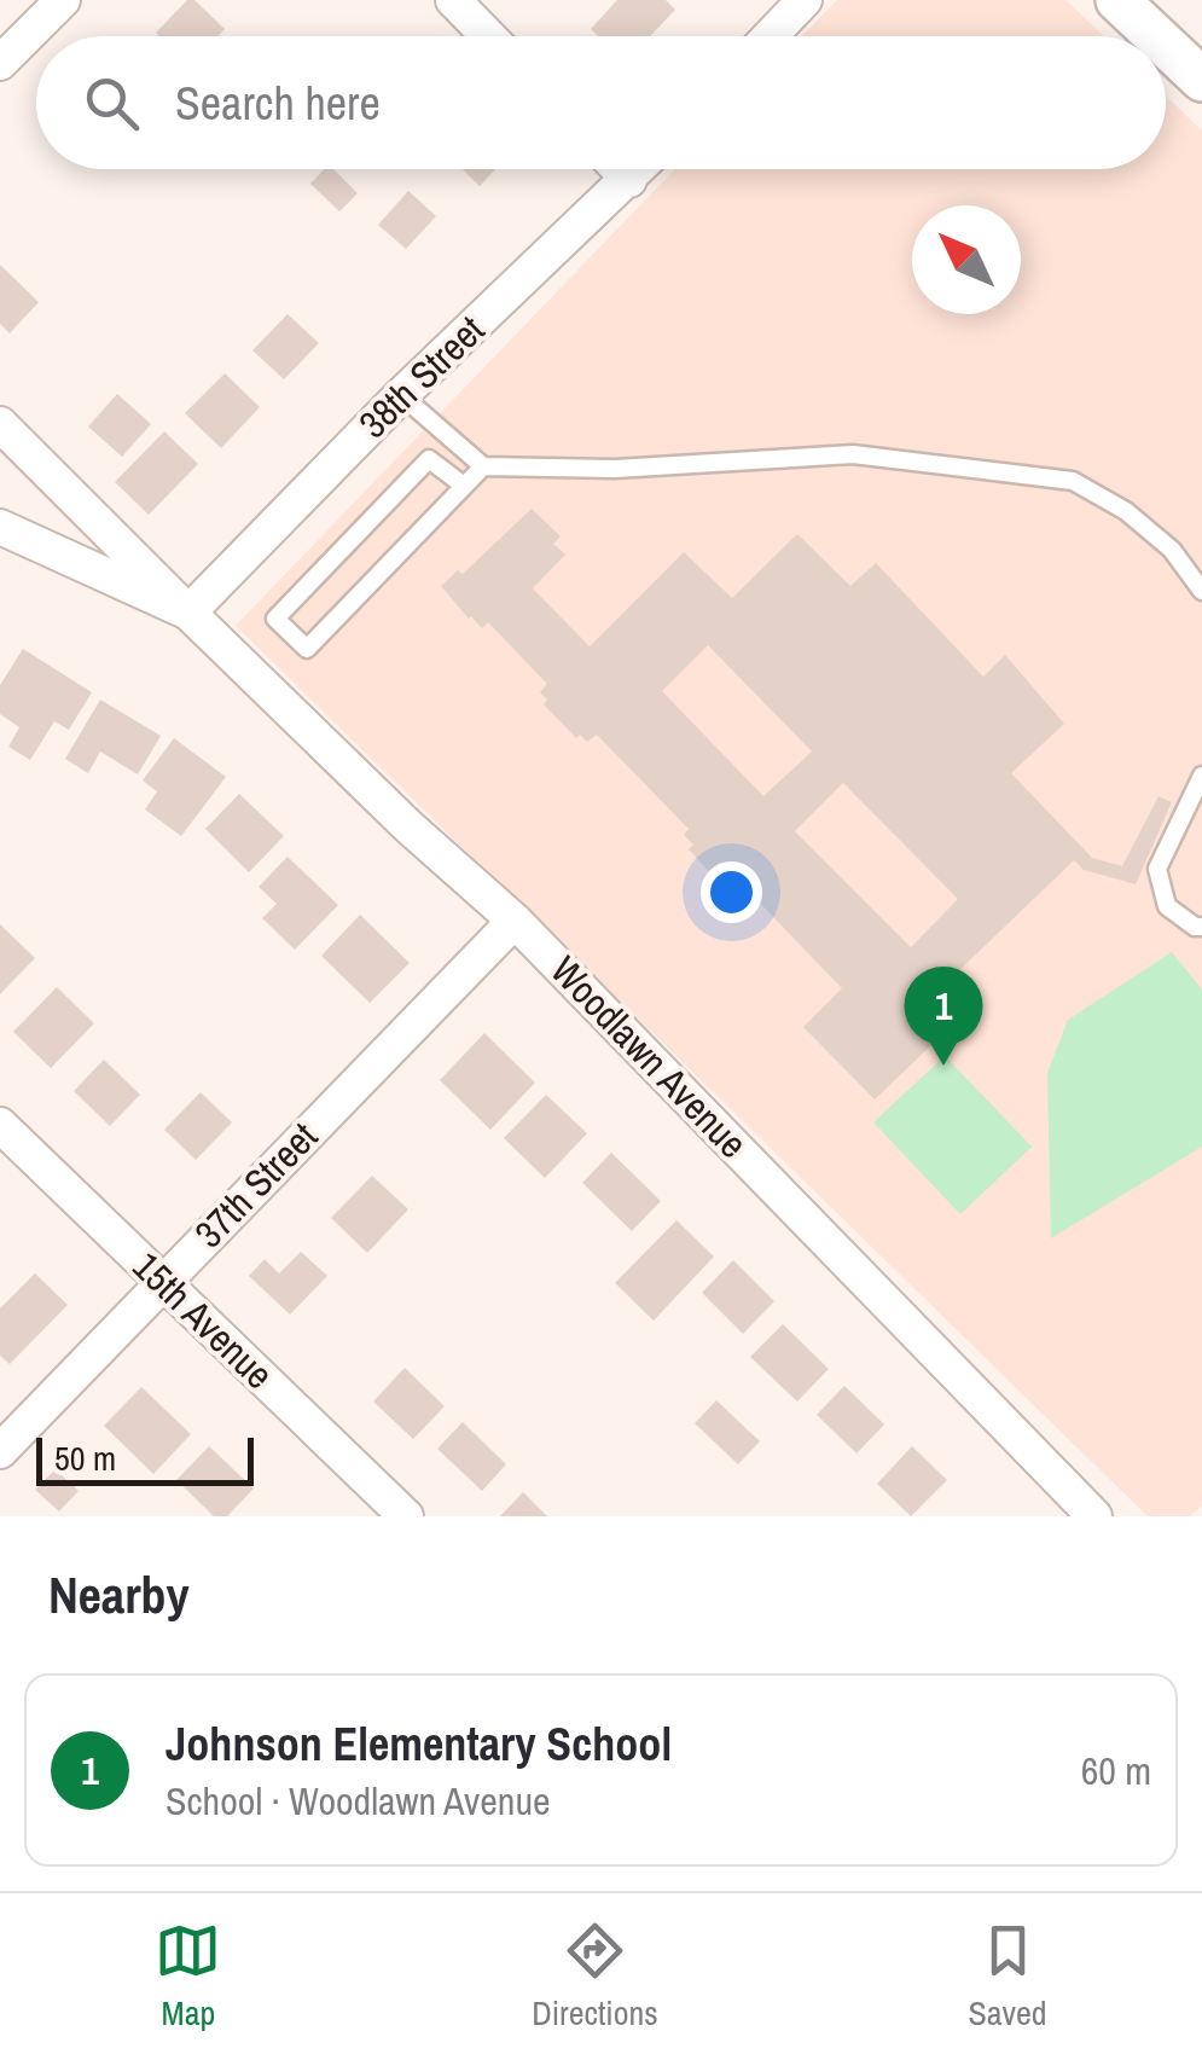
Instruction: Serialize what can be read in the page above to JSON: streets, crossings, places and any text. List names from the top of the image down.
{
  "streets": {
    "street": [
      "38th Street",
      "Woodlawn Avenue",
      "37th Street",
      "15th Avenue"
    ]
  },
  "crossings": [
    ["38th Street", "Woodlawn Avenue"],
    ["Woodlawn Avenue", "37th Street"],
    ["37th Street", "15th Avenue"]
  ],
  "scale_bar": "50 m",
  "north": "top left",
  "page": {
    "search": "Search here",
    "pins": "1",
    "scale": "50 m",
    "heading": "Nearby",
    "list": [
      {
        "mark": "1",
        "name": "Johnson Elementary School",
        "note": "School · Woodlawn Avenue",
        "value": "60 m"
      }
    ],
    "nav": ["Map", "Directions", "Saved"]
  }
}
